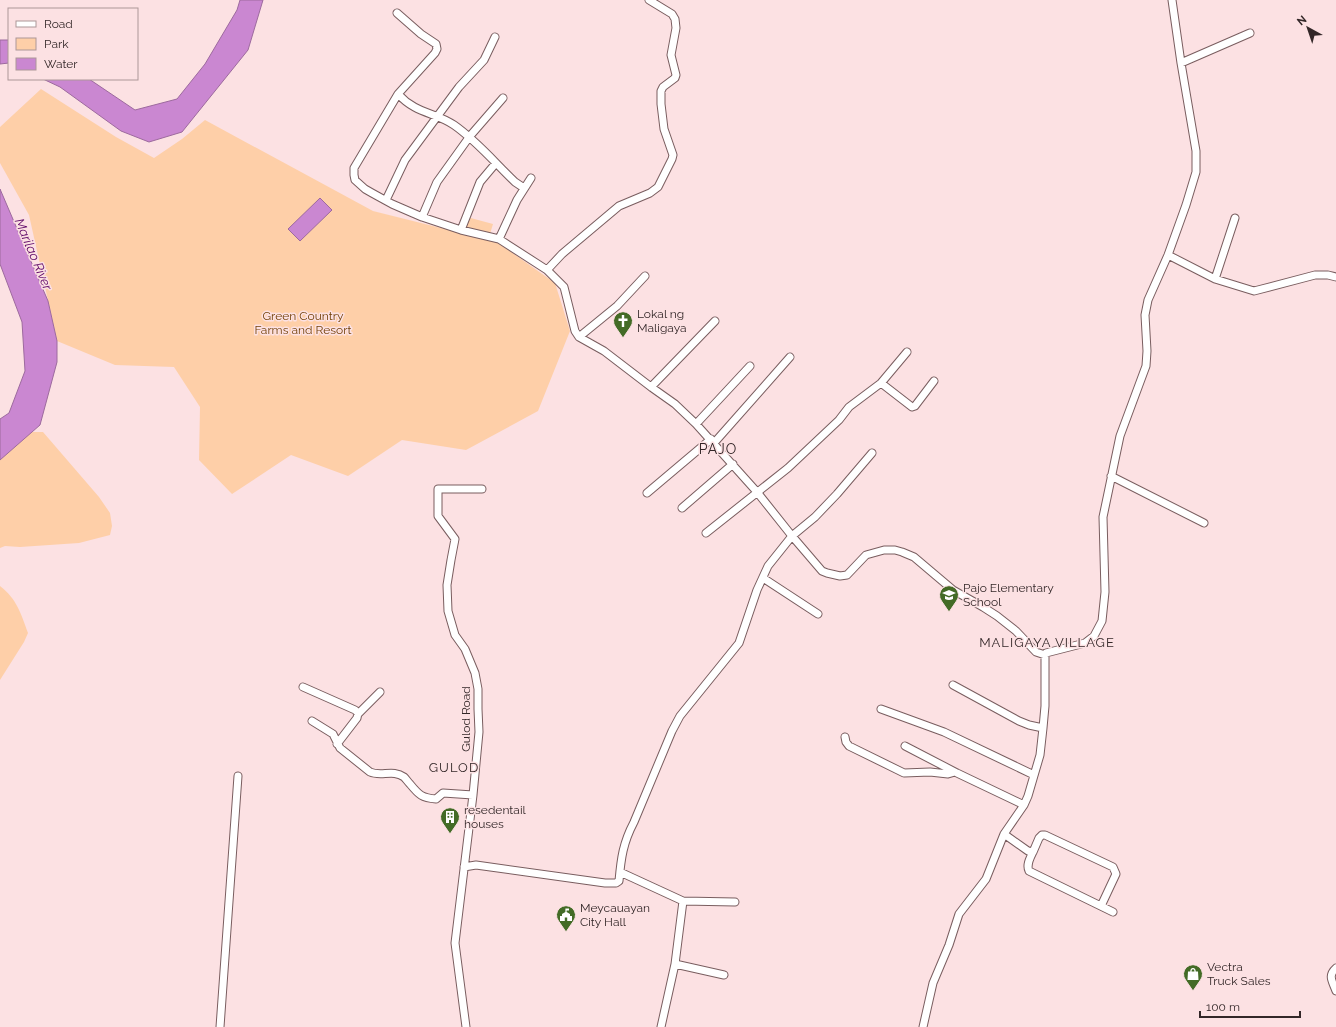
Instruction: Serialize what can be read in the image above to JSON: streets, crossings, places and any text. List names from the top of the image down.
{
  "streets": {
    "street": ["Gulod Road"]
  },
  "districts": ["PAJO", "MALIGAYA VILLAGE", "GULOD"],
  "water": ["Marilao River"],
  "parks": ["Green Country Farms and Resort"],
  "places": {
    "church": ["Lokal ng Maligaya"],
    "school or university": ["Pajo Elementary School"],
    "building": ["resedentail houses"],
    "public building": ["Meycauayan City Hall"],
    "shop": ["Vectra Truck Sales"]
  },
  "legend": ["Road", "Park", "Water"],
  "scale_bar": "100 m",
  "north": "top left"
}
